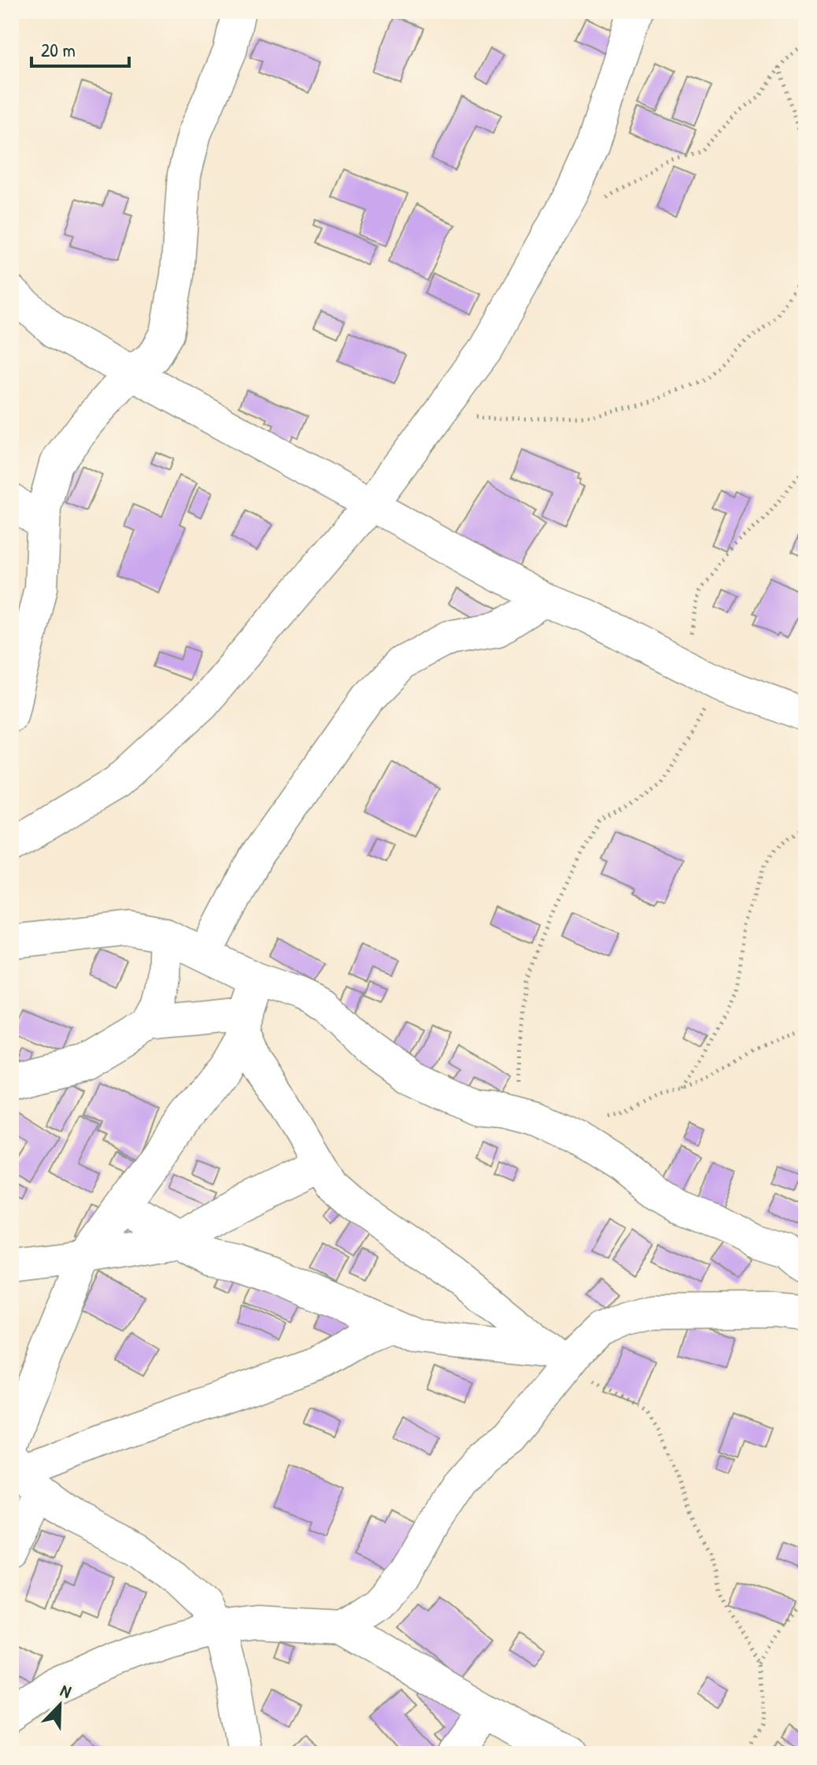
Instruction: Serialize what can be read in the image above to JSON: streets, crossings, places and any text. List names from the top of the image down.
{
  "scale_bar": "20 m",
  "north": "top right"
}
